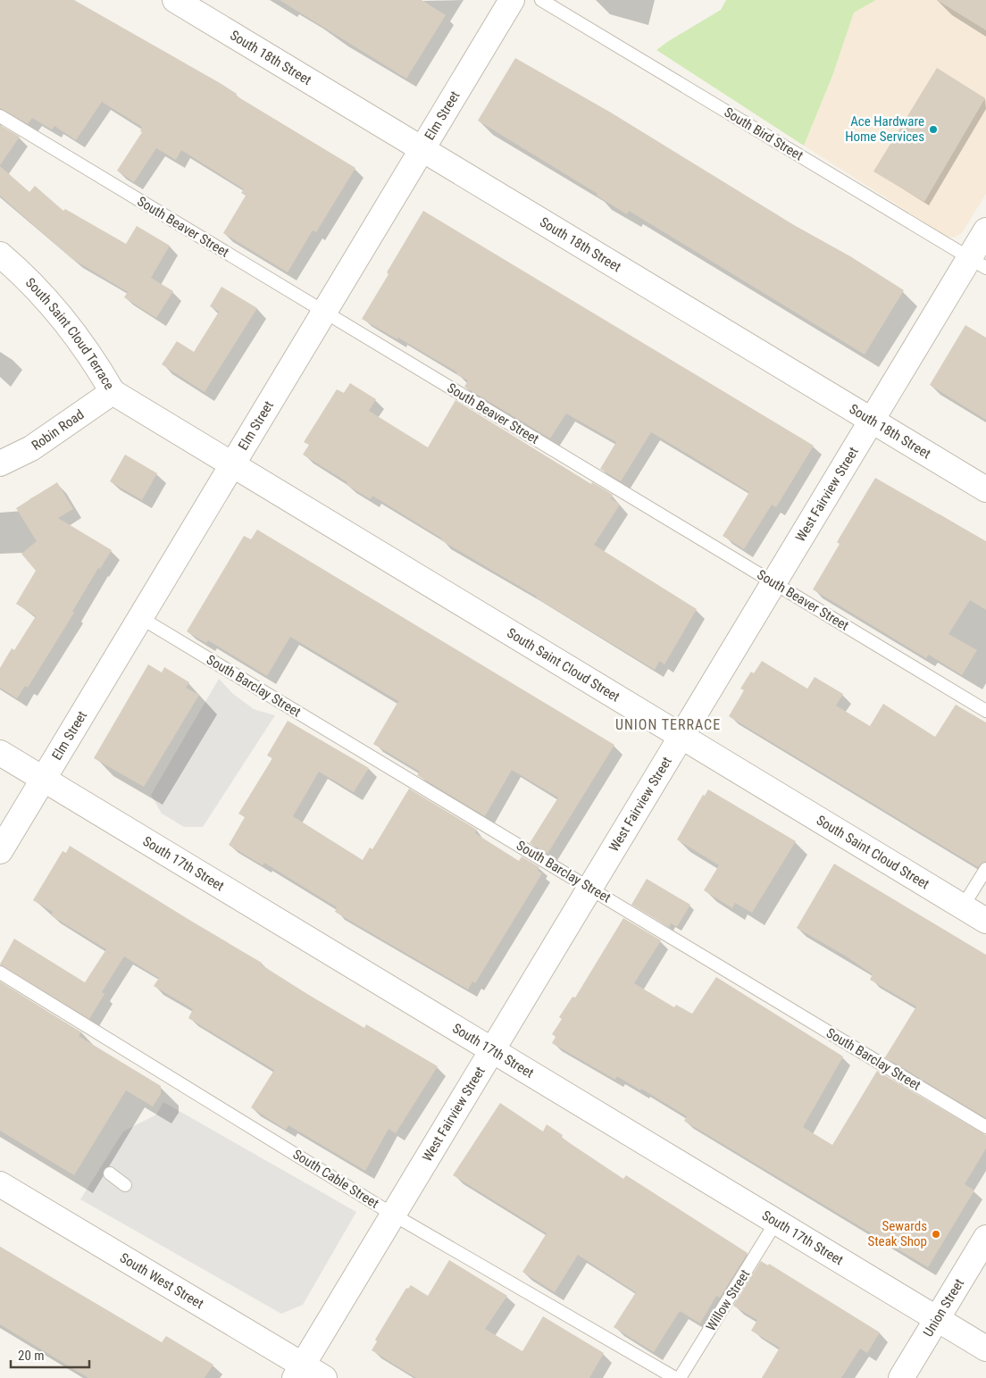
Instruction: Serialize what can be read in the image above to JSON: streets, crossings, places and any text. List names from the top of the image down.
{
  "streets": {
    "street": [
      "South 18th Street",
      "Elm Street",
      "South Saint Cloud Terrace",
      "Robin Road",
      "West Fairview Street",
      "South Saint Cloud Street",
      "South 17th Street",
      "South West Street",
      "Union Street"
    ],
    "lane": [
      "South Bird Street",
      "South Beaver Street",
      "South Barclay Street",
      "South Cable Street",
      "Willow Street"
    ]
  },
  "crossings": [
    ["South 18th Street", "Elm Street"],
    ["South 18th Street", "West Fairview Street"],
    ["Elm Street", "South Beaver Street"],
    ["Elm Street", "South Saint Cloud Terrace"],
    ["Elm Street", "South Saint Cloud Street"],
    ["Elm Street", "South Barclay Street"],
    ["Elm Street", "South 17th Street"],
    ["South Bird Street", "West Fairview Street"],
    ["South Beaver Street", "West Fairview Street"],
    ["South Saint Cloud Terrace", "Robin Road"],
    ["South Saint Cloud Terrace", "South Saint Cloud Street"],
    ["West Fairview Street", "South Saint Cloud Street"],
    ["West Fairview Street", "South Barclay Street"],
    ["West Fairview Street", "South 17th Street"],
    ["West Fairview Street", "South Cable Street"],
    ["West Fairview Street", "South West Street"],
    ["South 17th Street", "Willow Street"],
    ["South 17th Street", "Union Street"]
  ],
  "districts": ["UNION TERRACE"],
  "places": ["Ace Hardware Home Services", "Sewards Steak Shop"],
  "scale_bar": "20 m"
}
